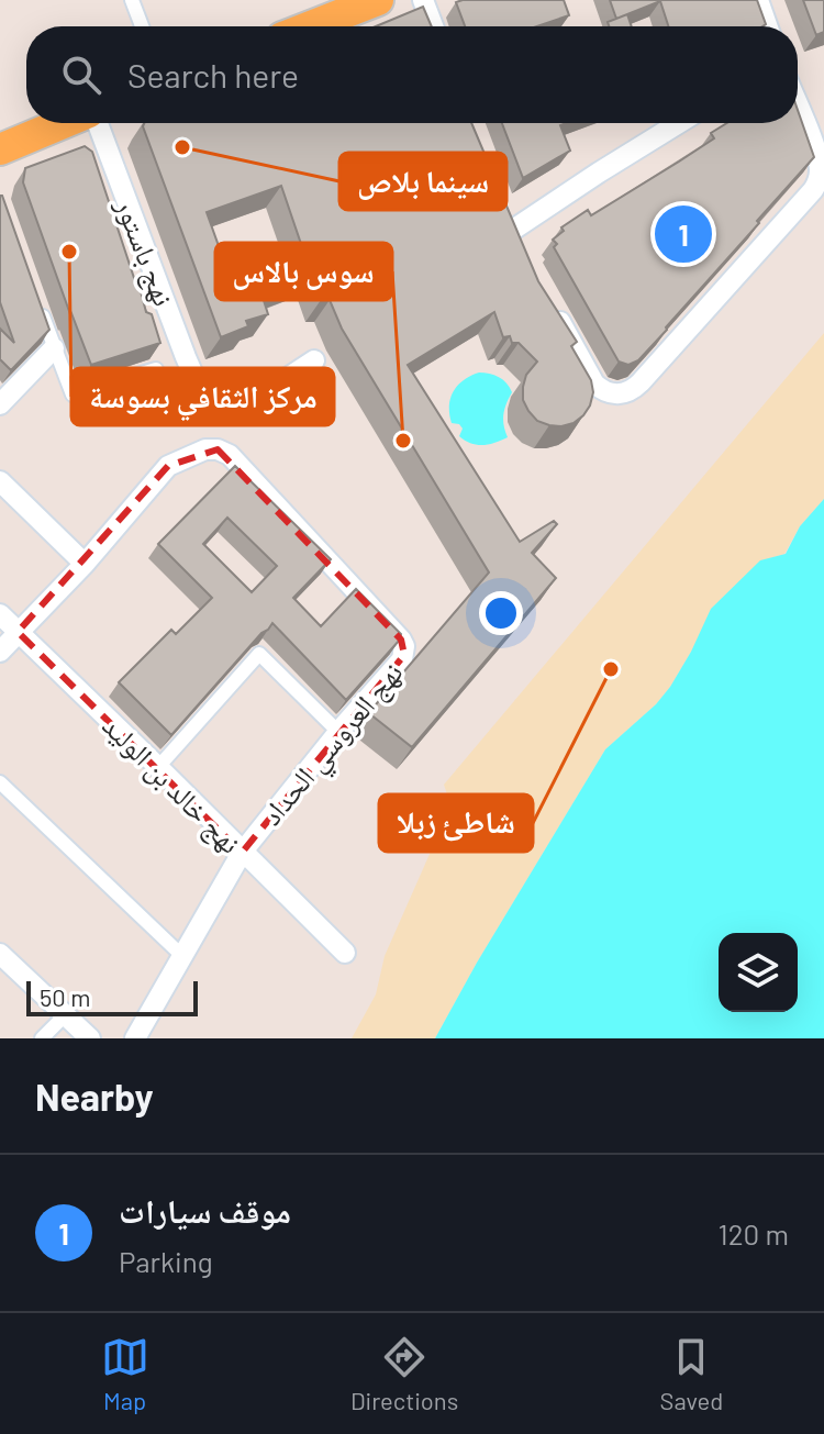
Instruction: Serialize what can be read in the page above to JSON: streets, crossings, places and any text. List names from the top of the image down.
{
  "streets": {
    "street": ["نهج باستور", "نهج العروسي الحداد", "نهج خالد بن الوليد"]
  },
  "crossings": [
    ["نهج العروسي الحداد", "نهج خالد بن الوليد"]
  ],
  "places": [
    "سينما بلاص",
    "مركز الثقافي بسوسة",
    "سوس بالاس",
    "شاطئ زبلا"
  ],
  "scale_bar": "50 m",
  "page": {
    "search": "Search here",
    "pins": "1",
    "scale": "50 m",
    "heading": "Nearby",
    "list": [
      {
        "mark": "1",
        "name": "موقف سيارات",
        "note": "Parking",
        "value": "120 m"
      }
    ],
    "nav": ["Map", "Directions", "Saved"]
  }
}
